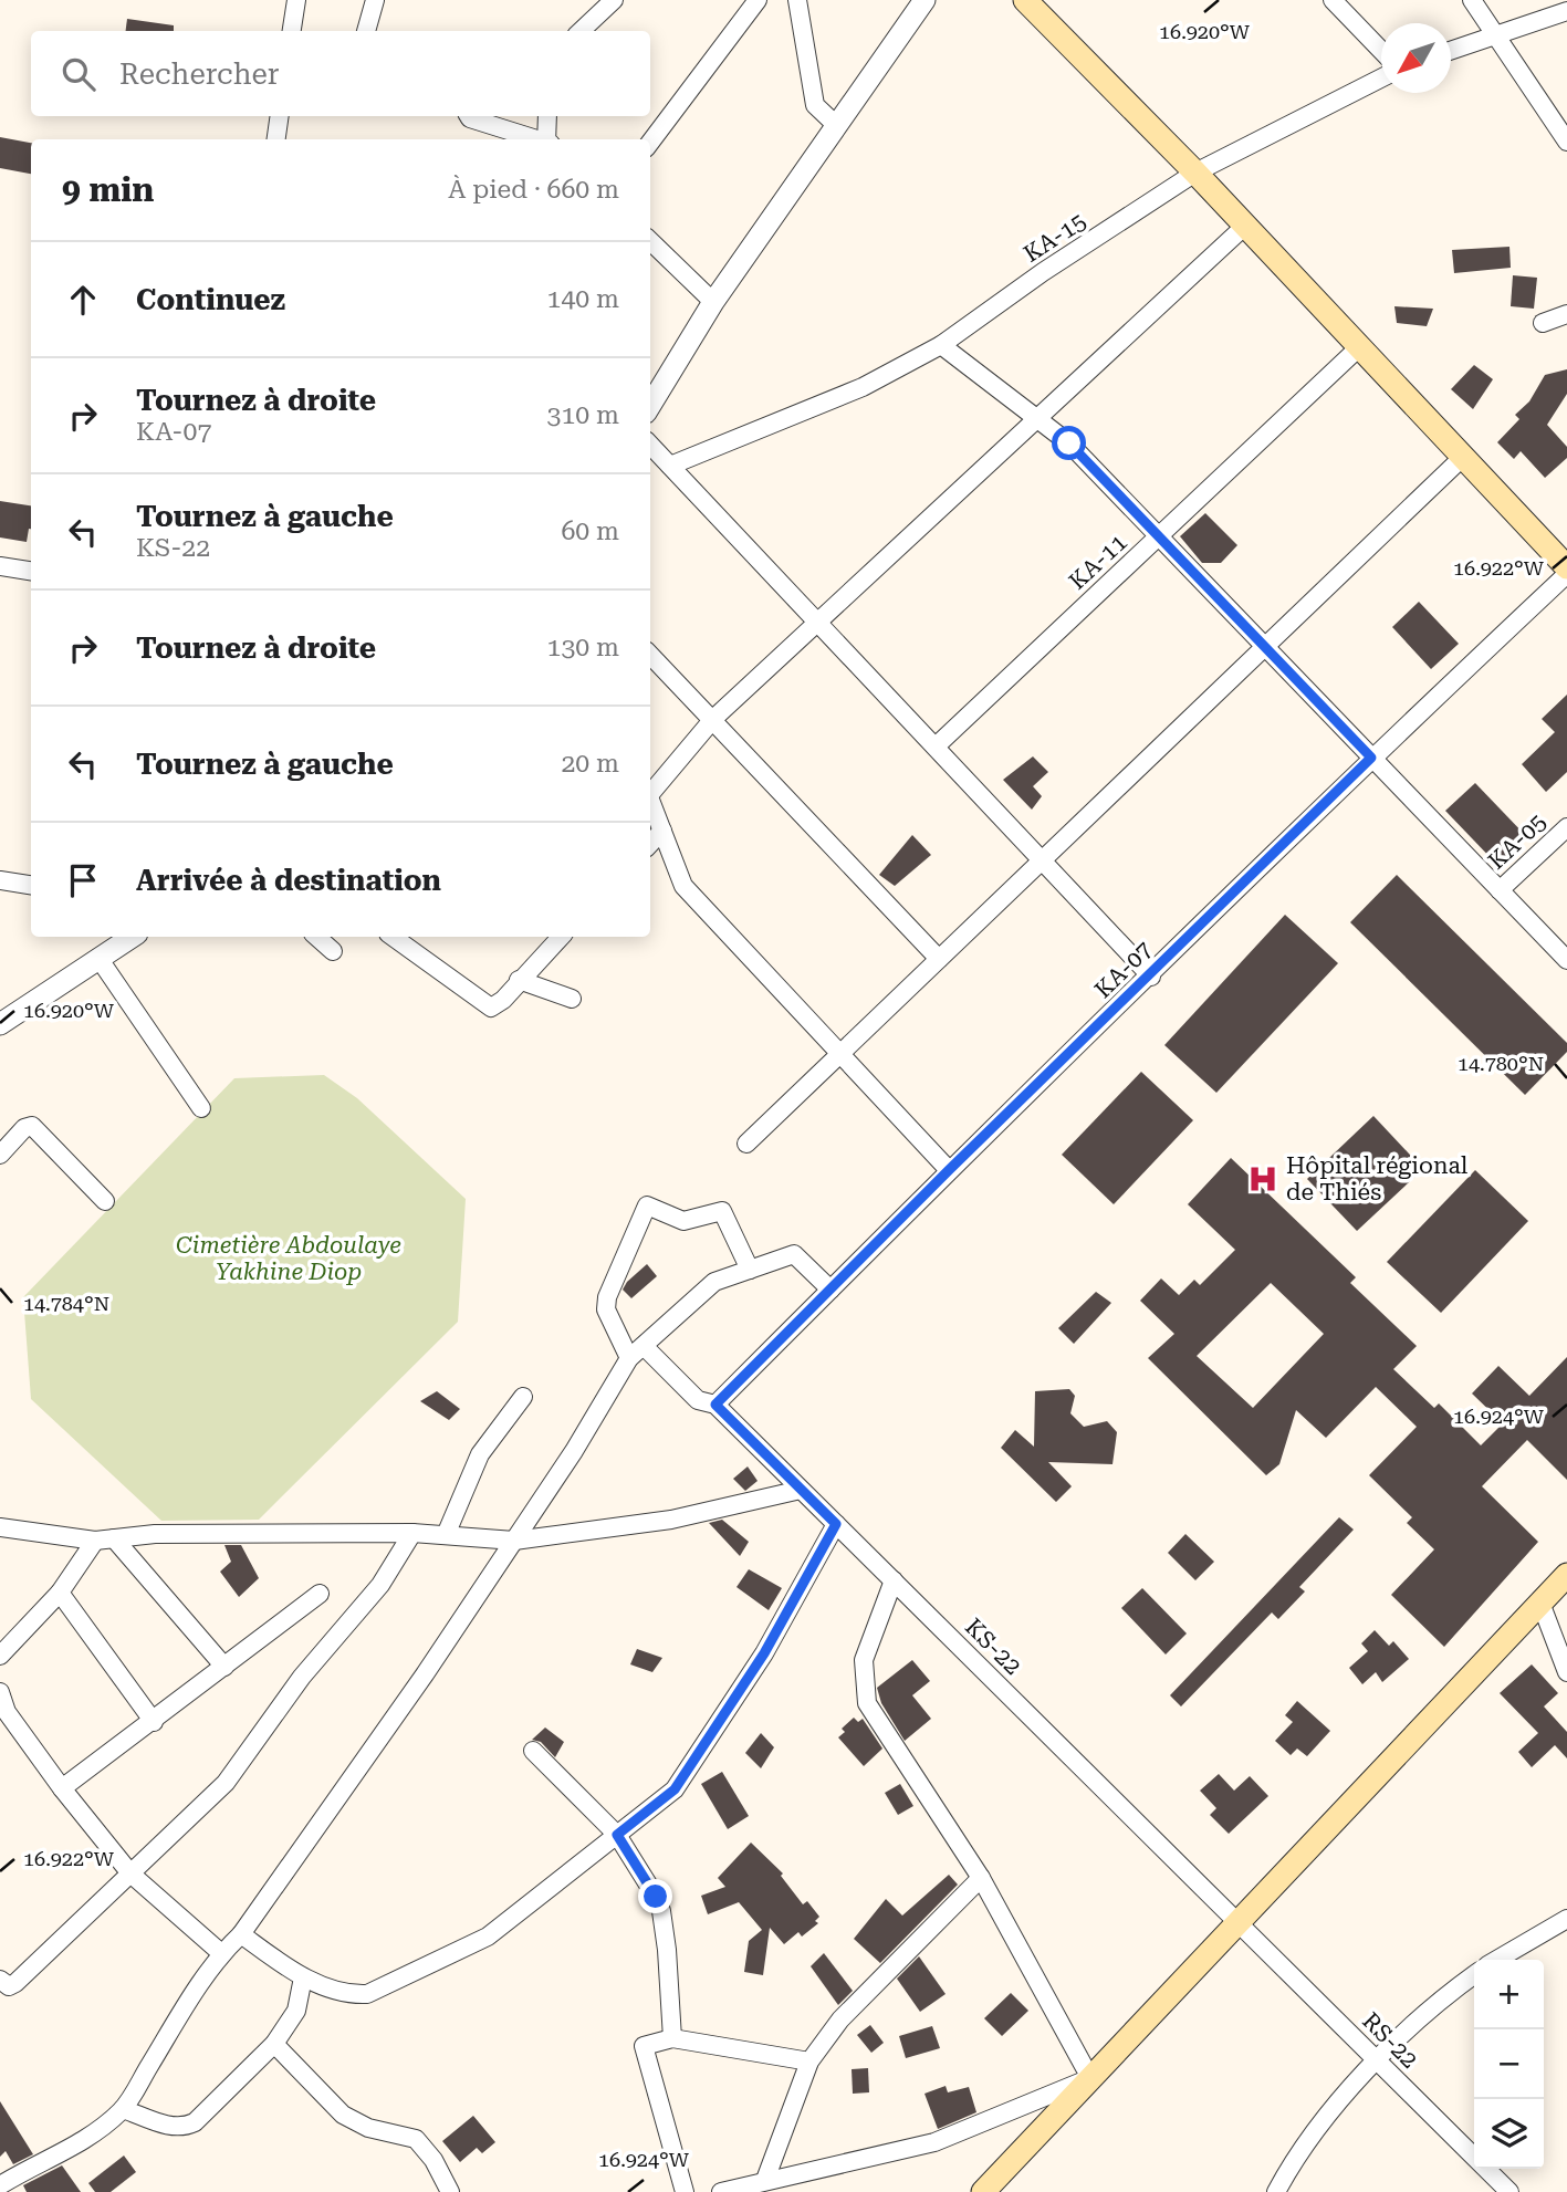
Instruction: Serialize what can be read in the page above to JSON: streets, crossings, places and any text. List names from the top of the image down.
{
  "streets": {
    "street": [
      "KA-15",
      "KA-11",
      "KA-05",
      "KA-07",
      "KS-22",
      "RS-22"
    ]
  },
  "crossings": [
    ["KA-07", "KS-22"],
    ["KS-22", "RS-22"]
  ],
  "parks": ["Cimetière Abdoulaye Yakhine Diop"],
  "places": {
    "hospital": ["Hôpital régional de Thiés"]
  },
  "north": "bottom left",
  "page": {
    "search": "Rechercher",
    "heading": ["9 min", "À pied · 660 m"],
    "list": [
      ["Continuez", "140 m"],
      ["Tournez à droite", "KA-07", "310 m"],
      ["Tournez à gauche", "KS-22", "60 m"],
      ["Tournez à droite", "130 m"],
      ["Tournez à gauche", "20 m"],
      "Arrivée à destination"
    ],
    "map_buttons": ["+", "−"]
  },
  "coordinates": [
    "16.920°W",
    "16.922°W",
    "14.780°N",
    "14.784°N",
    "16.924°W"
  ]
}
